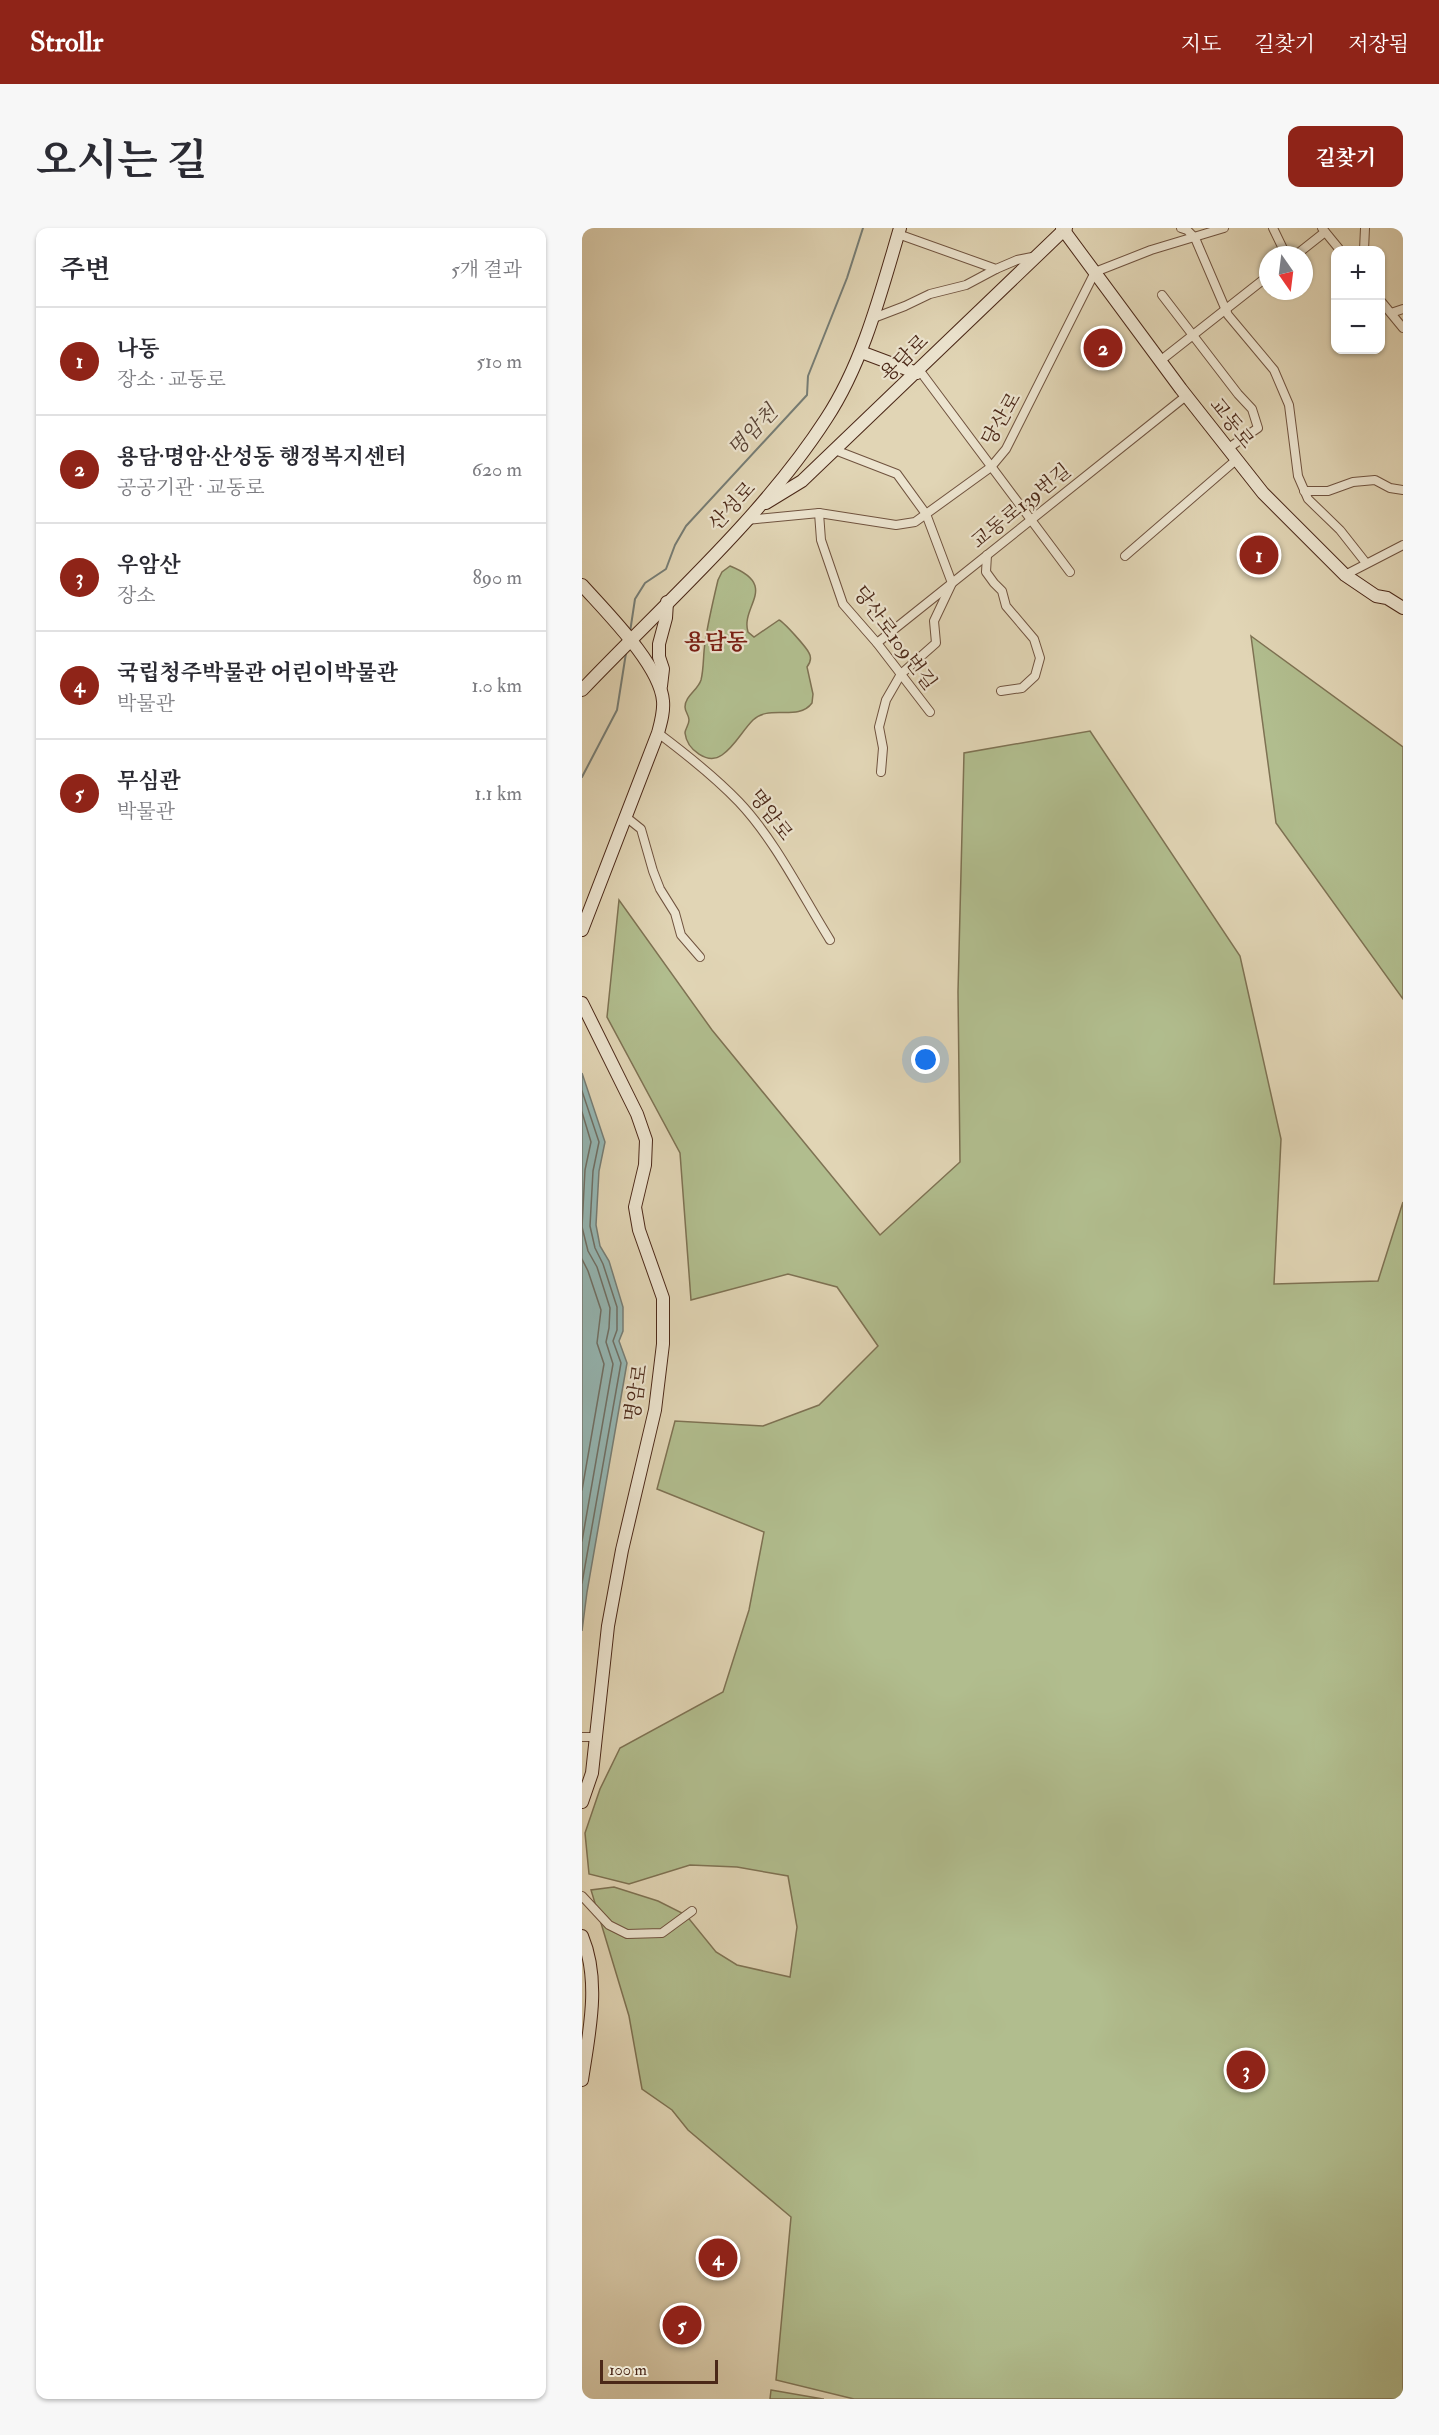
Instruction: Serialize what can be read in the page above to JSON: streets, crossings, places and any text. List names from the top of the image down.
{
  "streets": {
    "street": [
      "용담로",
      "당산로",
      "교동로",
      "산성로",
      "교동로139번길",
      "당산로109번길",
      "명암로"
    ]
  },
  "crossings": [
    ["용담로", "교동로"],
    ["용담로", "산성로"],
    ["당산로", "교동로"],
    ["당산로", "산성로"],
    ["당산로", "당산로109번길"],
    ["교동로", "교동로139번길"],
    ["교동로139번길", "당산로109번길"]
  ],
  "districts": ["용담동"],
  "water": ["명암천"],
  "scale_bar": "100 m",
  "north": "bottom",
  "page": {
    "header": "Strollr",
    "nav": ["지도", "길찾기", "저장됨"],
    "title": "오시는 길",
    "buttons": "길찾기",
    "heading": ["주변", "5개 결과"],
    "map_buttons": ["+", "−"],
    "list": [
      {
        "mark": "1",
        "name": "나동",
        "note": "장소 · 교동로",
        "value": "510 m"
      },
      {
        "mark": "2",
        "name": "용담·명암·산성동 행정복지센터",
        "note": "공공기관 · 교동로",
        "value": "620 m"
      },
      {
        "mark": "3",
        "name": "우암산",
        "note": "장소",
        "value": "890 m"
      },
      {
        "mark": "4",
        "name": "국립청주박물관 어린이박물관",
        "note": "박물관",
        "value": "1.0 km"
      },
      {
        "mark": "5",
        "name": "무심관",
        "note": "박물관",
        "value": "1.1 km"
      }
    ],
    "pins": [
      "2",
      "1",
      "3",
      "4",
      "5"
    ],
    "scale": "100 m"
  }
}
